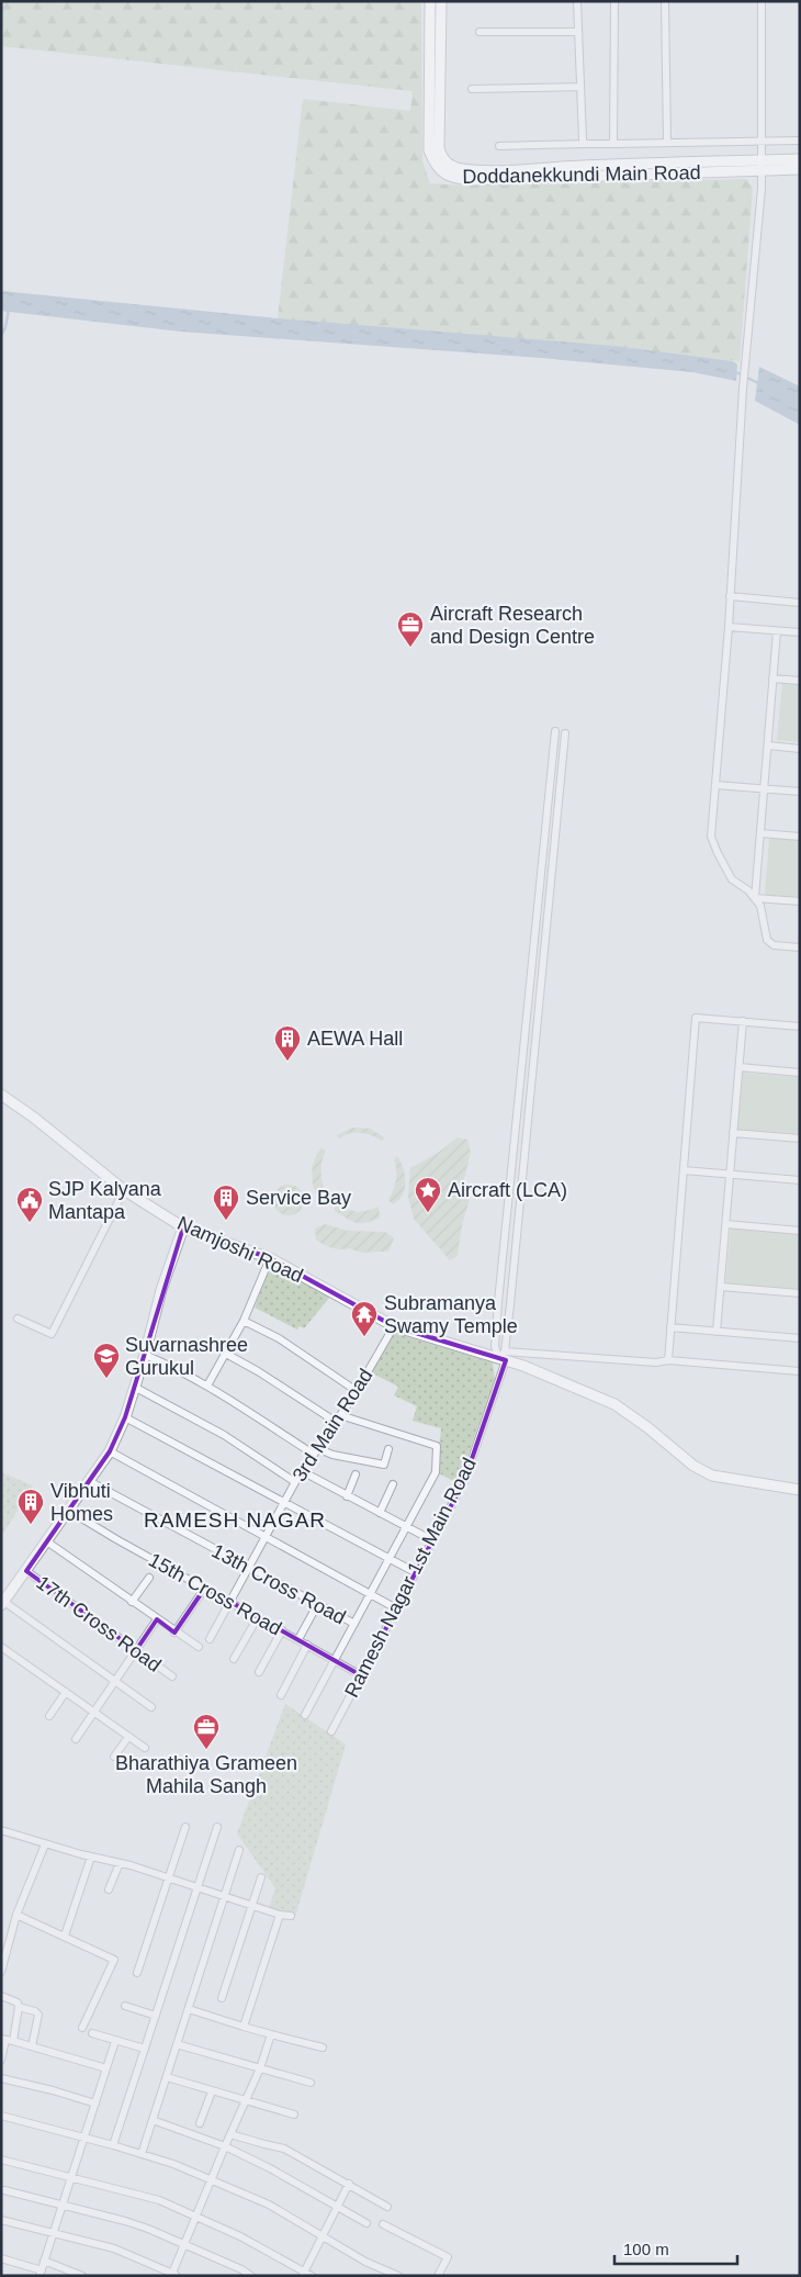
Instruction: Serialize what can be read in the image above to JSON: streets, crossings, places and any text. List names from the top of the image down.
{
  "streets": {
    "street": [
      "Doddanekkundi Main Road",
      "Namjoshi Road",
      "3rd Main Road",
      "Ramesh Nagar 1st Main Road",
      "13th Cross Road",
      "15th Cross Road",
      "17th Cross Road"
    ]
  },
  "crossings": [
    ["Namjoshi Road", "3rd Main Road"],
    ["Namjoshi Road", "Ramesh Nagar 1st Main Road"],
    ["3rd Main Road", "13th Cross Road"],
    ["3rd Main Road", "15th Cross Road"],
    ["Ramesh Nagar 1st Main Road", "15th Cross Road"]
  ],
  "districts": ["RAMESH NAGAR"],
  "places": {
    "office": ["Aircraft Research and Design Centre", "Bharathiya Grameen Mahila Sangh"],
    "building": ["AEWA Hall", "Service Bay", "Vibhuti Homes"],
    "place": ["Aircraft (LCA)"],
    "public building": ["SJP Kalyana Mantapa"],
    "temple": ["Subramanya Swamy Temple"],
    "school or university": ["Suvarnashree Gurukul"]
  },
  "scale_bar": "100 m"
}
